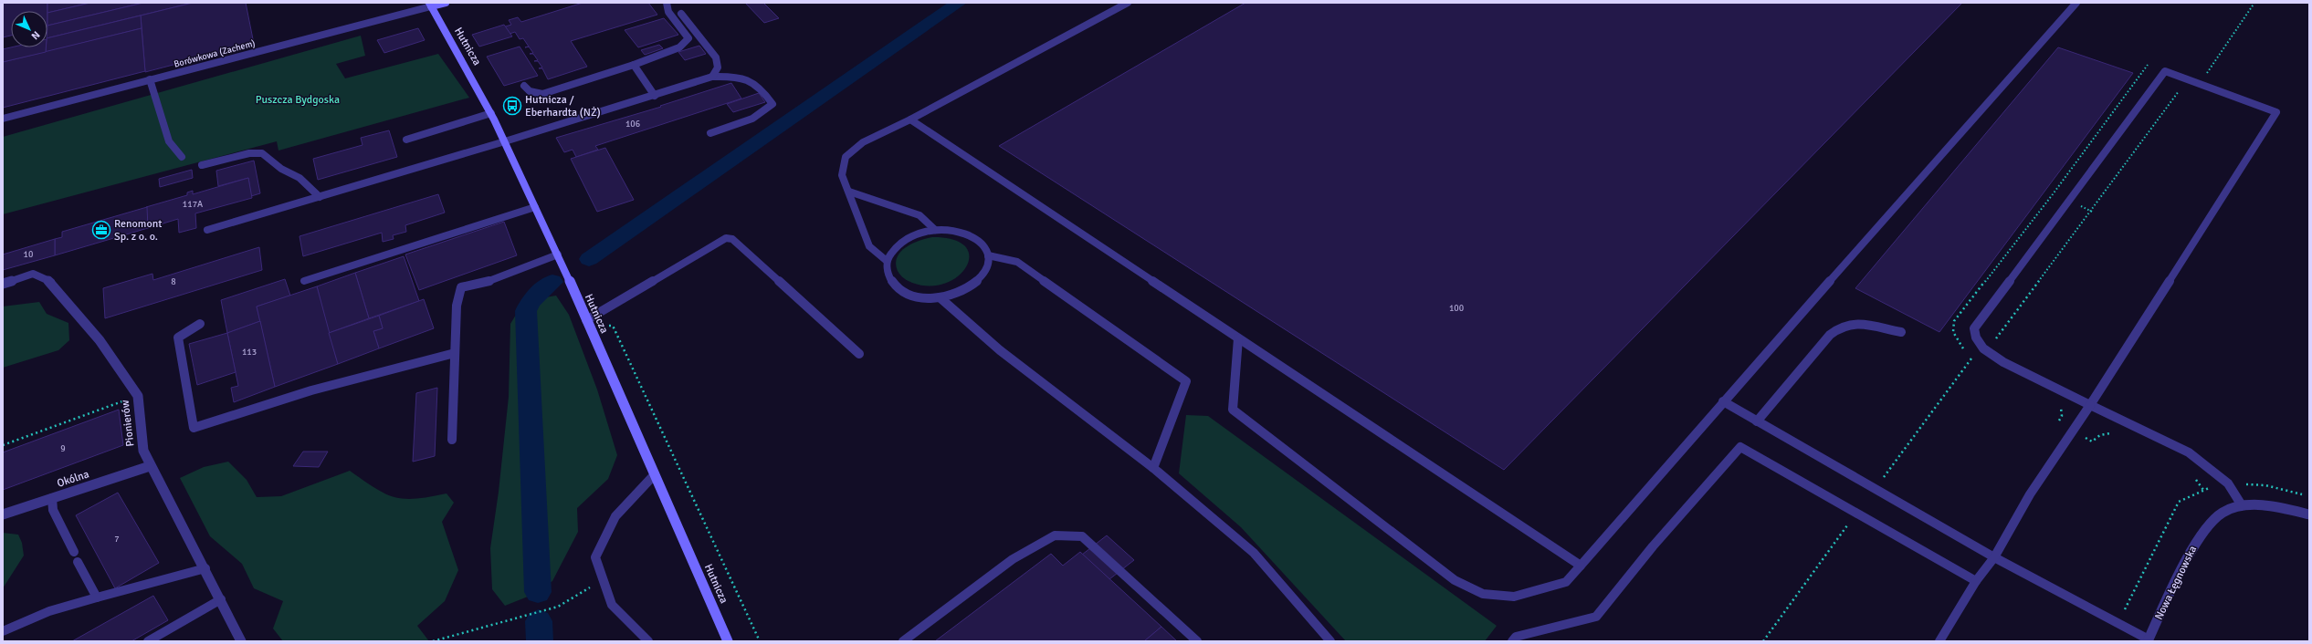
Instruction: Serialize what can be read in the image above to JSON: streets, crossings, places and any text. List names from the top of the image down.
{
  "streets": {
    "street": [
      "Hutnicza",
      "Pionierów",
      "Okólna",
      "Nowa Łęgnowska"
    ],
    "lane": ["Borówkowa (Zachem)"]
  },
  "crossings": [
    ["Hutnicza", "Borówkowa (Zachem)"],
    ["Pionierów", "Okólna"]
  ],
  "parks": ["Puszcza Bydgoska"],
  "places": {
    "bus stop": ["Hutnicza / Eberhardta (NŻ)"],
    "office": ["Renomont Sp. z o. o."]
  },
  "house_numbers": [
    "106",
    "117A",
    "10",
    "8",
    "100",
    "113",
    "9",
    "7"
  ],
  "north": "bottom right"
}
